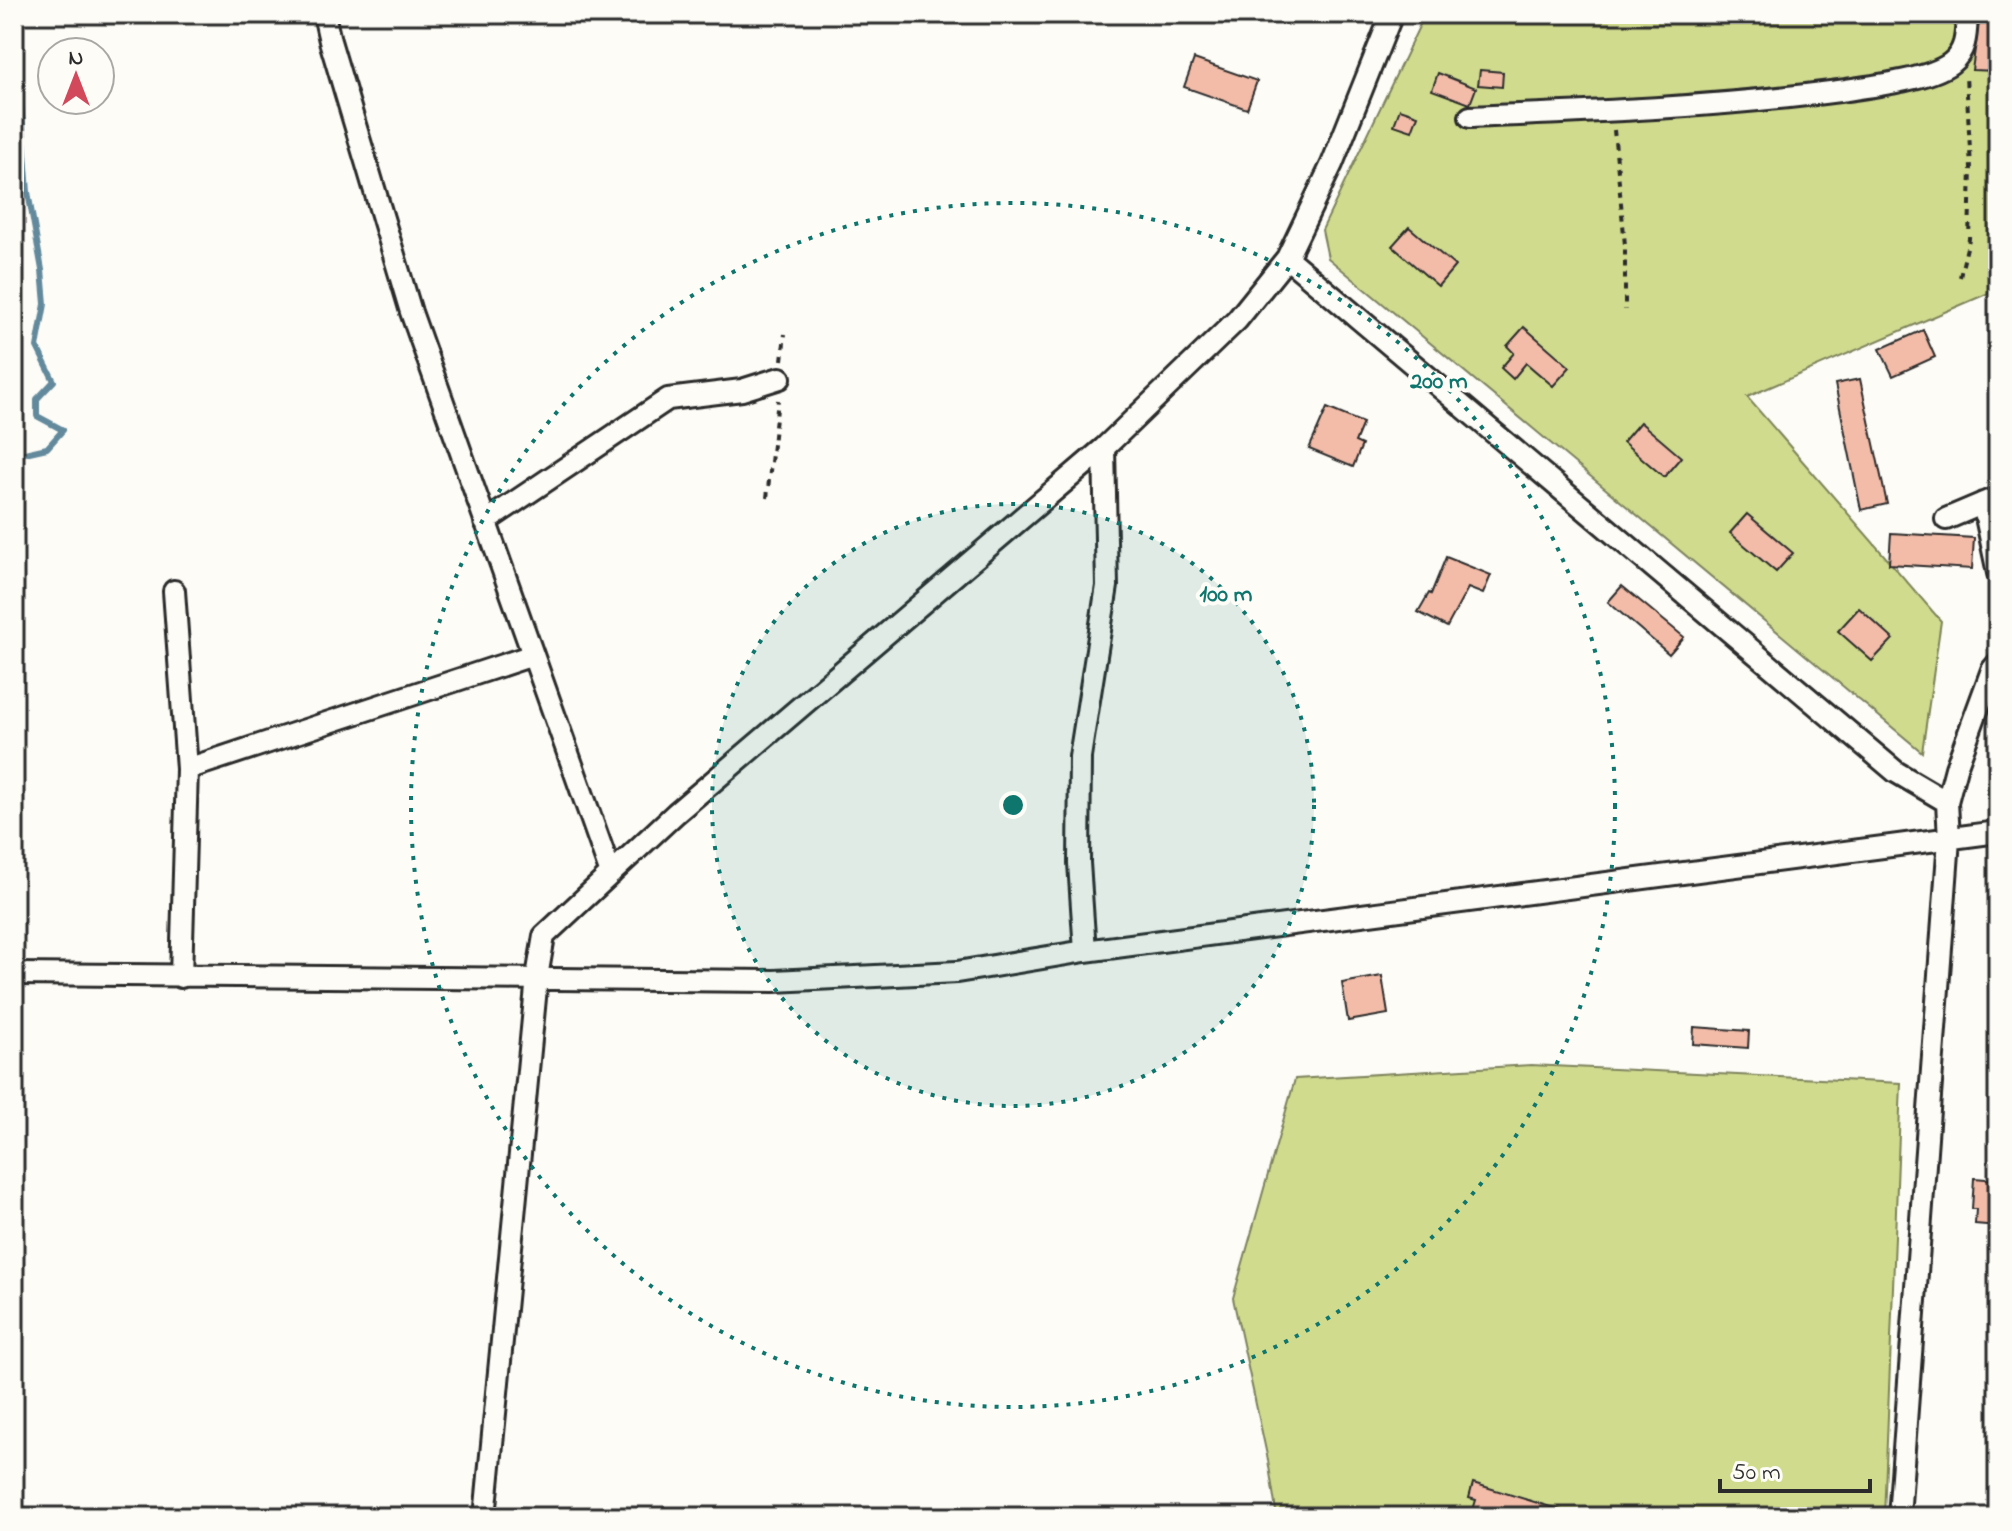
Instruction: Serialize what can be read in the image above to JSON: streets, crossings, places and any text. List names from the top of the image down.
{
  "scale_bar": "50 m",
  "north": "top",
  "rings": ["200 m", "100 m"]
}
